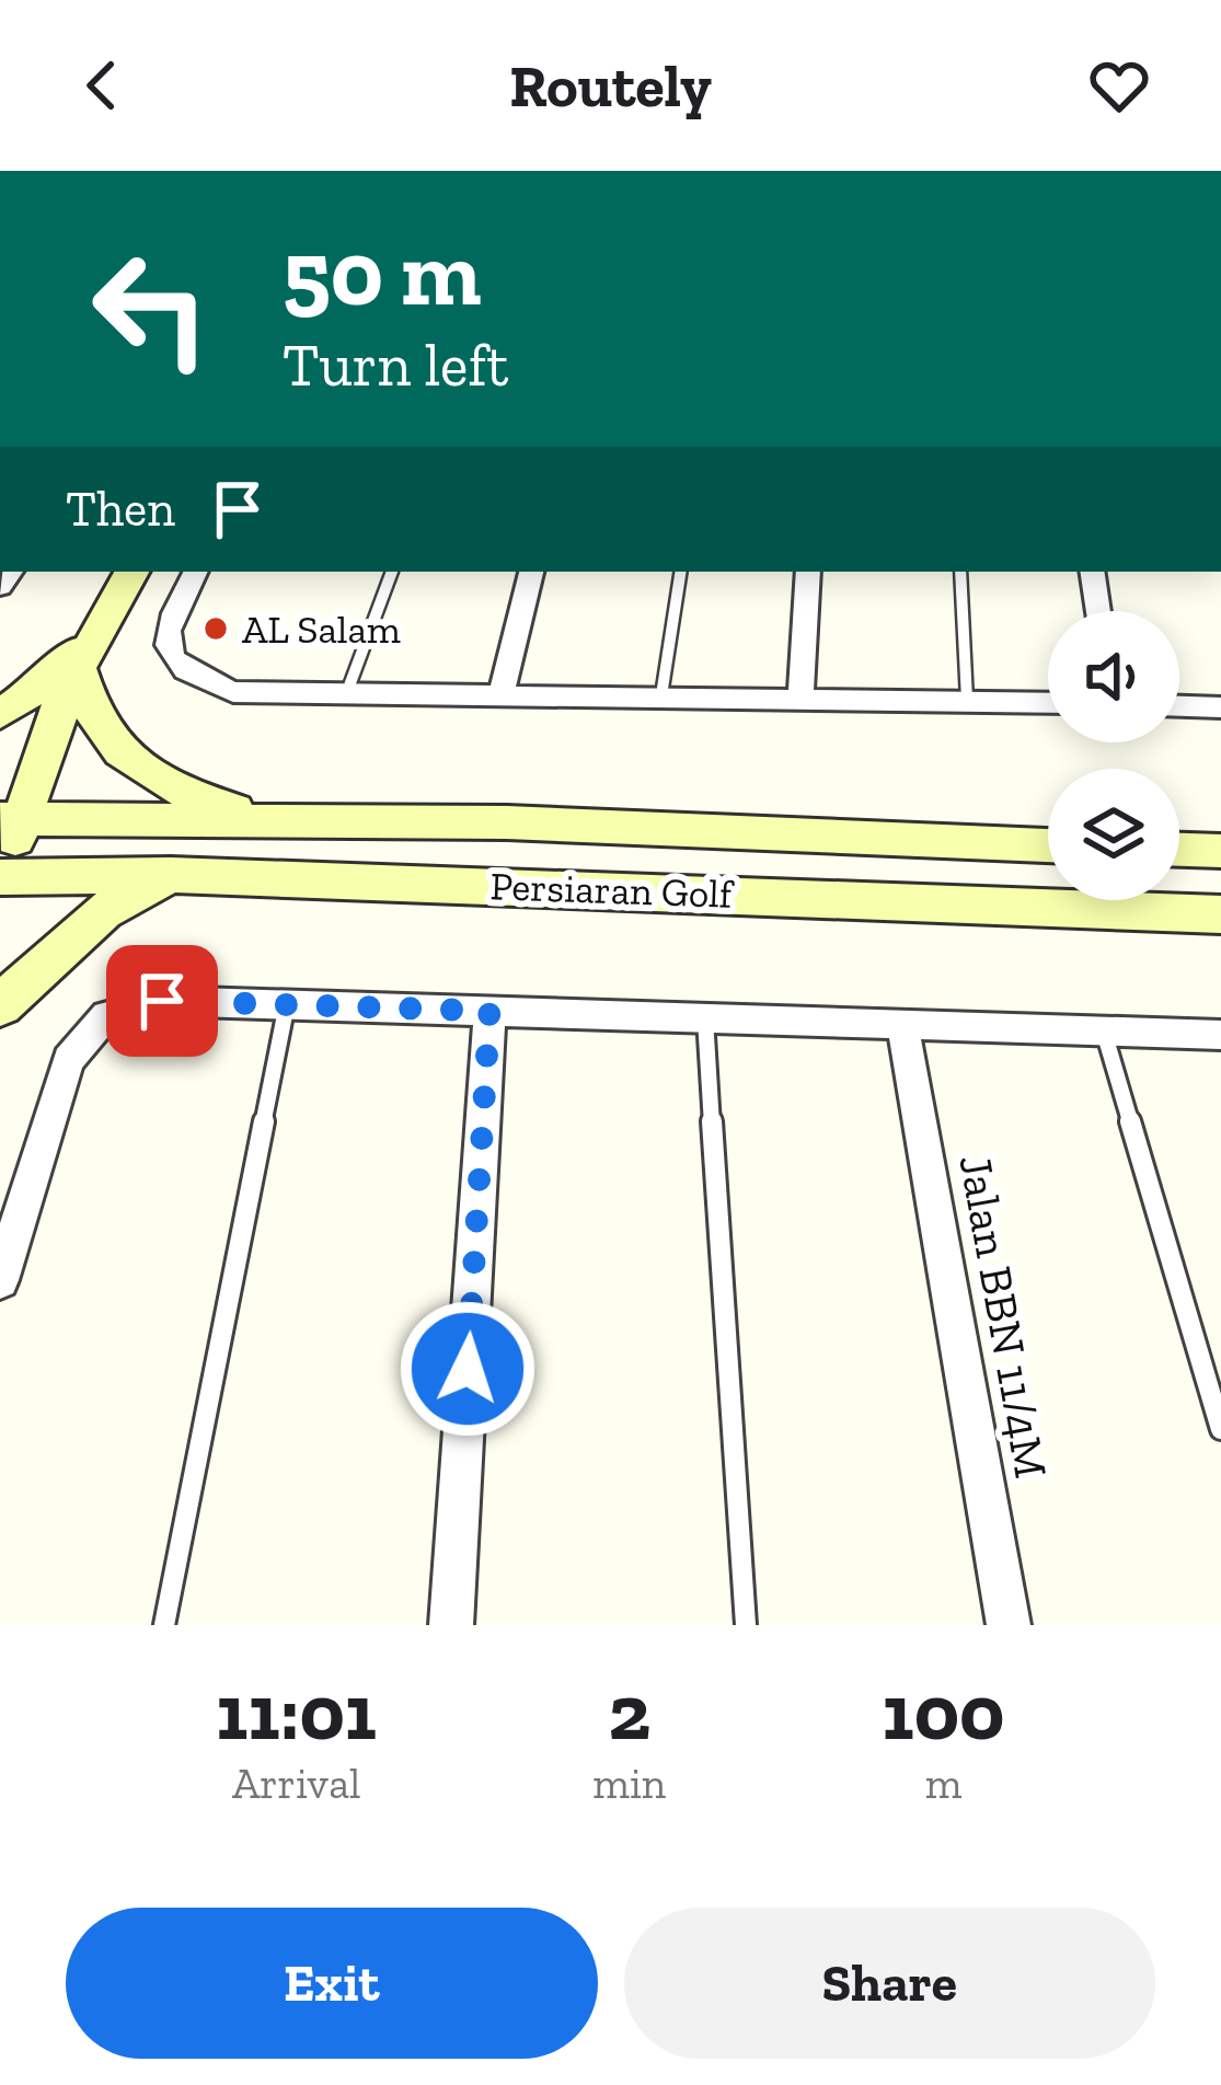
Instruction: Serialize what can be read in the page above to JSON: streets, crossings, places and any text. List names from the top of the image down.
{
  "streets": {
    "street": ["Persiaran Golf", "Jalan BBN 11/4M"]
  },
  "places": ["AL Salam"],
  "page": {
    "header": "Routely",
    "turn": ["50 m", "Turn left"],
    "then": "Then",
    "eta": [
      "11:01",
      "Arrival",
      "2",
      "min",
      "100",
      "m"
    ],
    "buttons": ["Exit", "Share"]
  }
}
